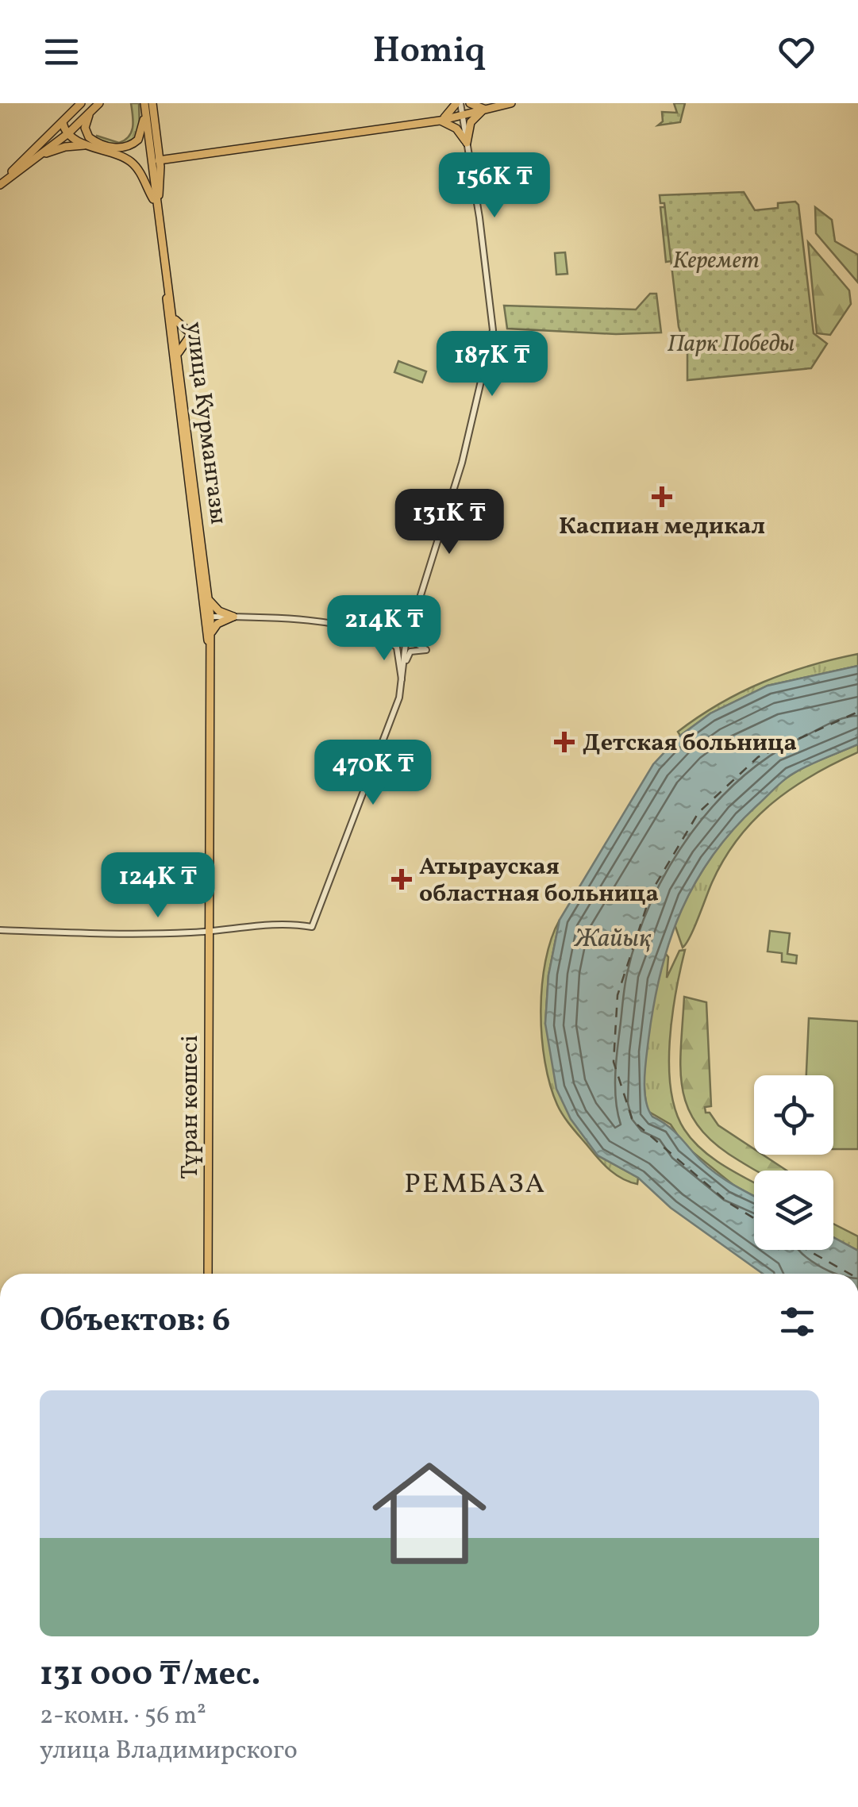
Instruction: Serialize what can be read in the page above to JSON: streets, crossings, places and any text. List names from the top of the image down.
{
  "streets": {
    "main road": ["улица Курмангазы", "Тұран көшесі"]
  },
  "crossings": [
    ["улица Курмангазы", "Тұран көшесі"]
  ],
  "districts": ["РЕМБАЗА"],
  "water": ["Жайық"],
  "parks": ["Керемет", "Парк Победы"],
  "places": {
    "health": ["Каспиан медикал", "Детская больница", "Атырауская областная больница"]
  },
  "page": {
    "header": "Homiq",
    "price": [
      "156K ₸",
      "187K ₸",
      "131K ₸",
      "214K ₸",
      "470K ₸",
      "124K ₸"
    ],
    "heading": "Объектов: 6",
    "list": [
      {
        "name": "131 000 ₸/мес.",
        "note": "2-комн. · 56 m² · улица Владимирского"
      }
    ]
  }
}
